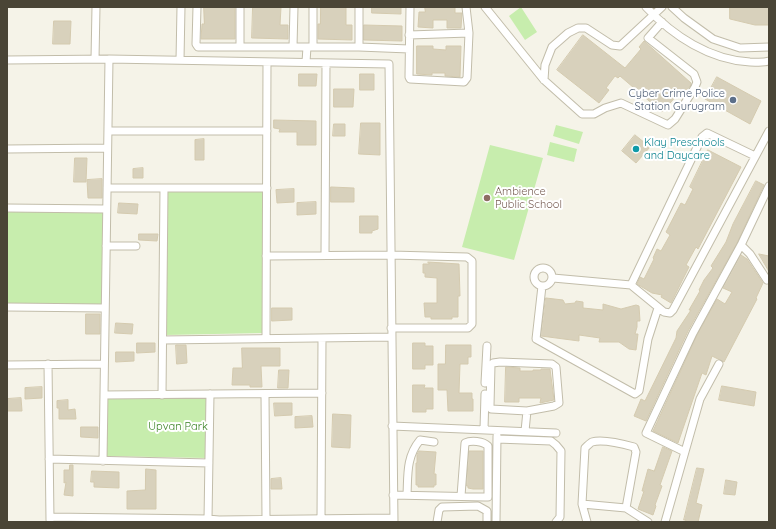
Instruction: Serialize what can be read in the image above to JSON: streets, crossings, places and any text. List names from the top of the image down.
{
  "parks": ["Upvan Park"],
  "places": ["Cyber Crime Police Station Gurugram", "Klay Preschools and Daycare", "Ambience Public School"]
}
